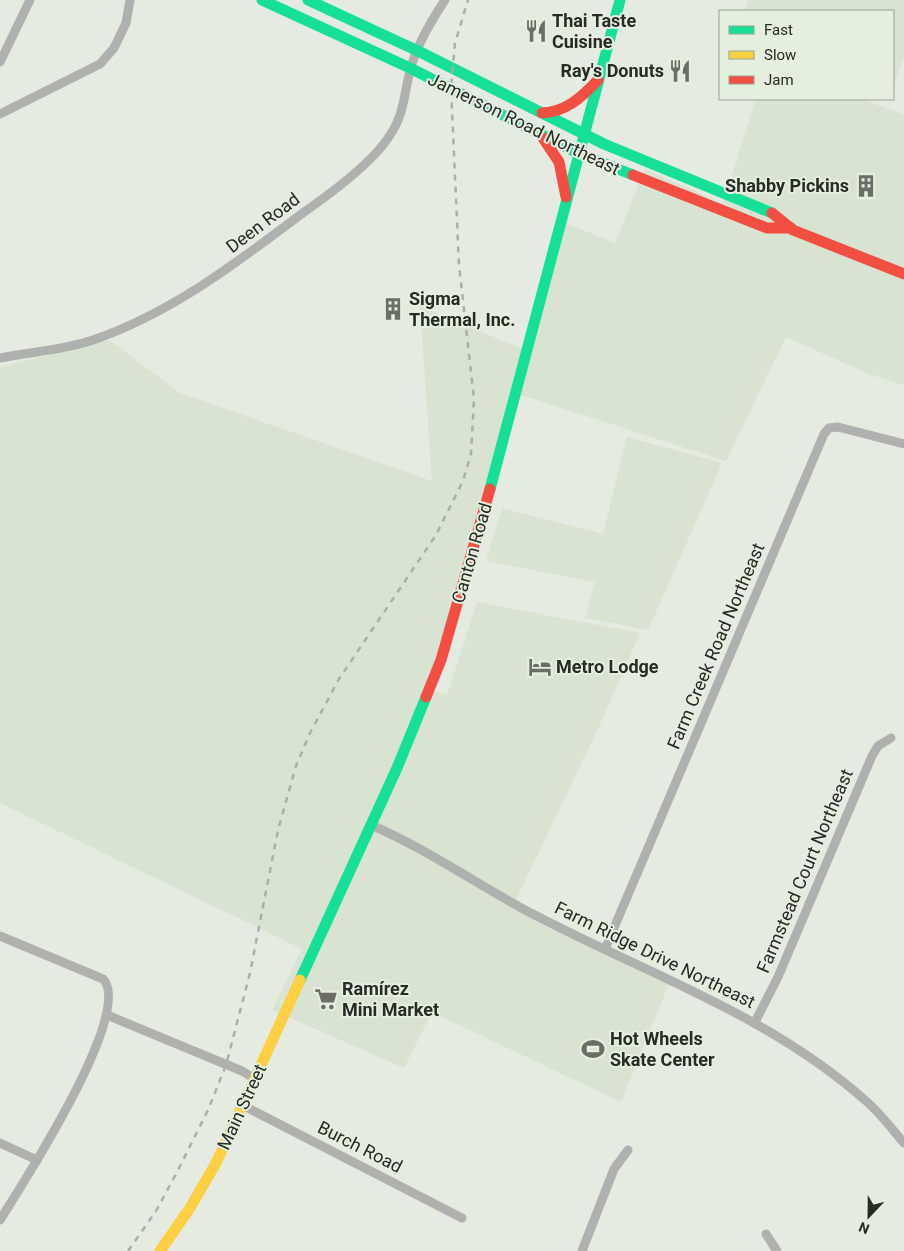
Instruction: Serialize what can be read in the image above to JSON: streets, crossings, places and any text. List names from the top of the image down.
{
  "streets": {
    "main road": ["Jamerson Road Northeast", "Canton Road", "Main Street"],
    "street": [
      "Deen Road",
      "Farm Creek Road Northeast",
      "Farmstead Court Northeast",
      "Farm Ridge Drive Northeast",
      "Burch Road"
    ]
  },
  "crossings": [
    ["Jamerson Road Northeast", "Deen Road"],
    ["Jamerson Road Northeast", "Canton Road"],
    ["Canton Road", "Farm Ridge Drive Northeast"],
    ["Canton Road", "Main Street"],
    ["Farm Creek Road Northeast", "Farm Ridge Drive Northeast"],
    ["Farmstead Court Northeast", "Farm Ridge Drive Northeast"],
    ["Main Street", "Burch Road"]
  ],
  "places": {
    "restaurant": ["Thai Taste Cuisine", "Ray's Donuts"],
    "building": ["Shabby Pickins", "Sigma Thermal, Inc."],
    "hotel": ["Metro Lodge"],
    "supermarket": ["Ramírez Mini Market"],
    "sports": ["Hot Wheels Skate Center"]
  },
  "legend": ["Fast", "Slow", "Jam"],
  "north": "bottom"
}
